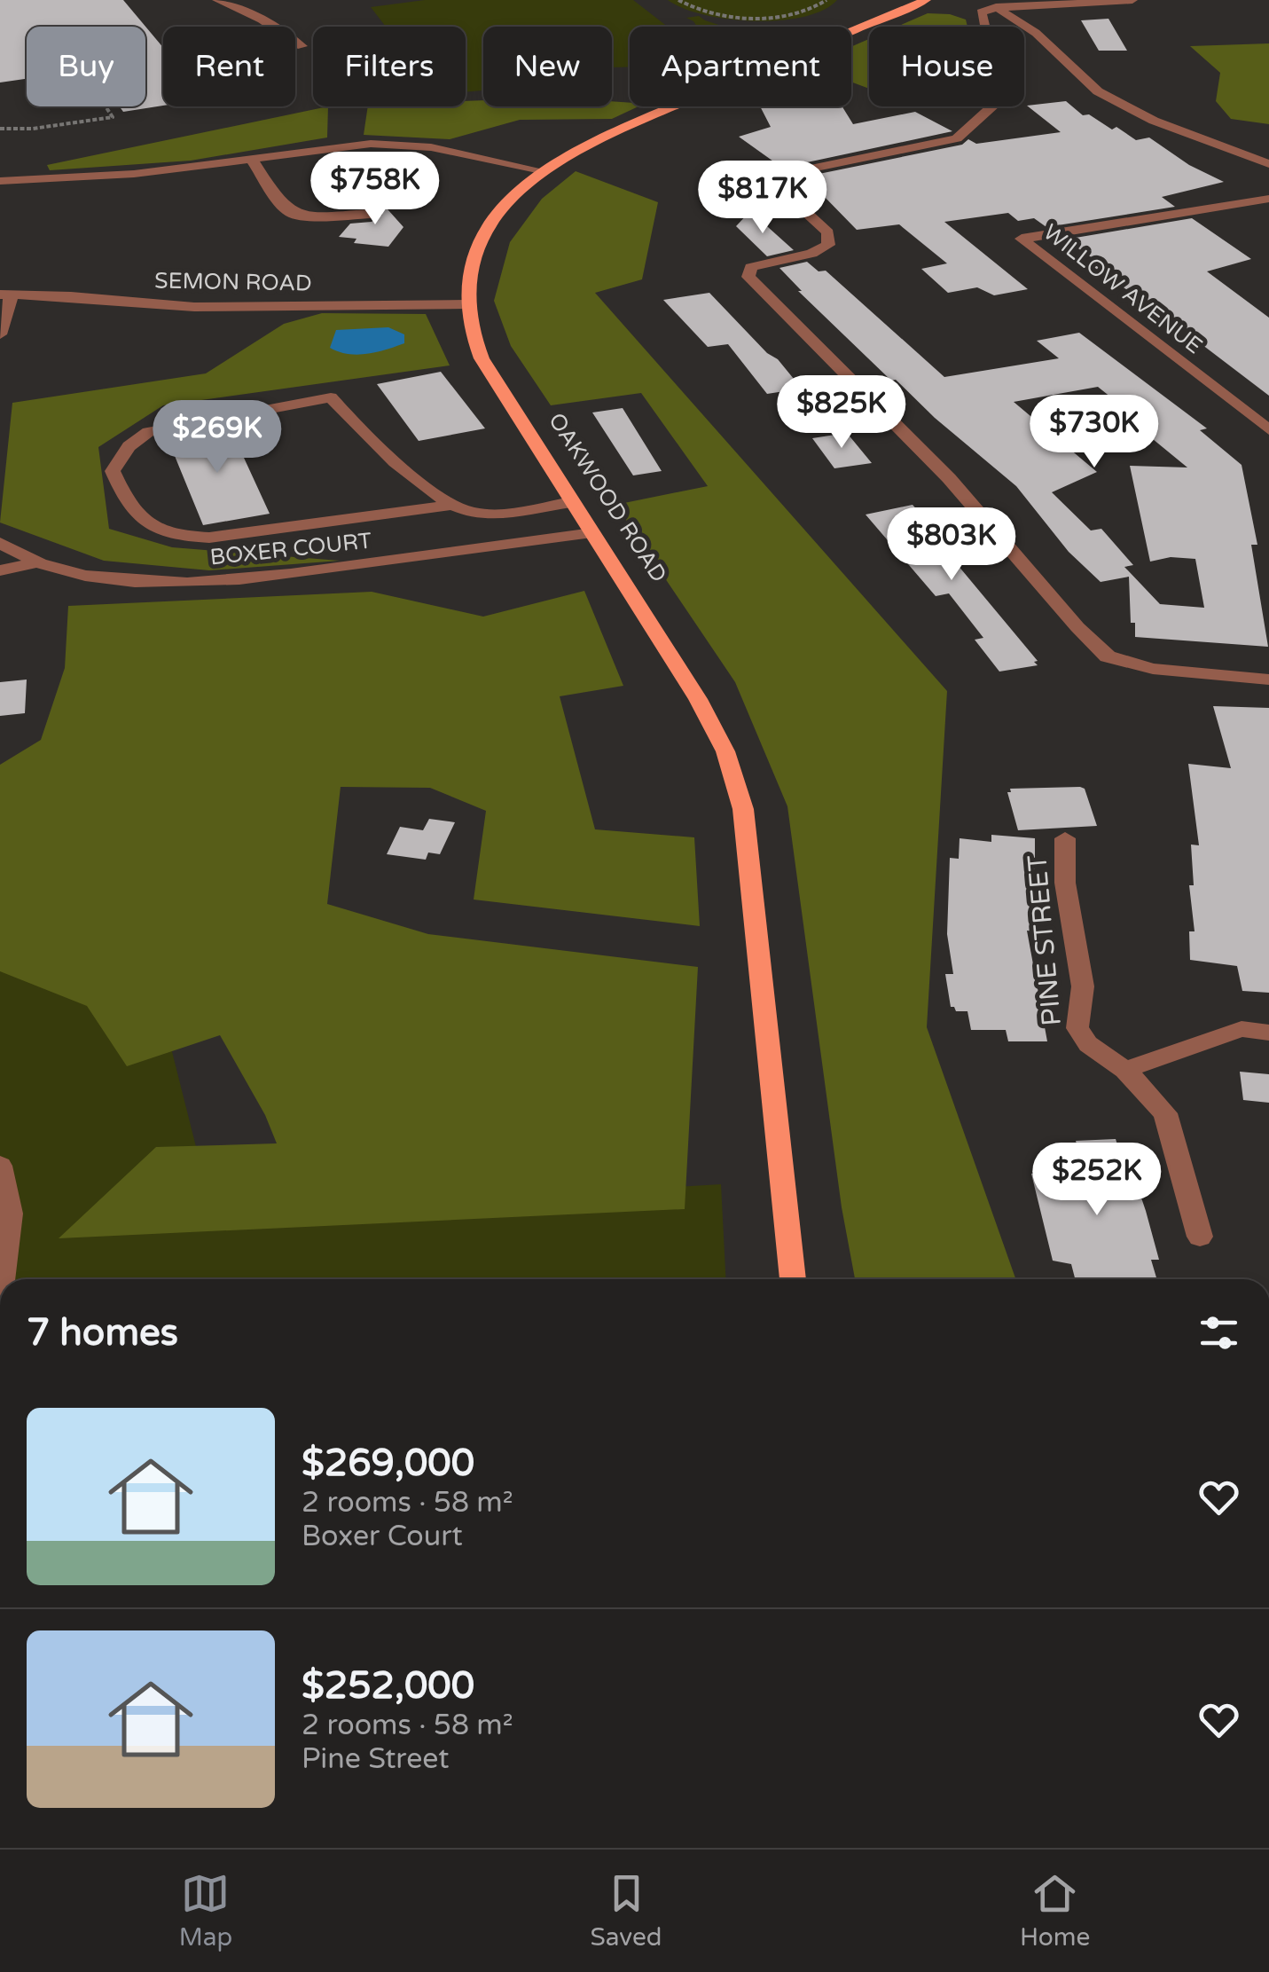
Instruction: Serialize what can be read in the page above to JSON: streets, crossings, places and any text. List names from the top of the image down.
{
  "streets": {
    "main road": ["OAKWOOD ROAD"],
    "street": [
      "SEMON ROAD",
      "WILLOW AVENUE",
      "BOXER COURT",
      "PINE STREET"
    ]
  },
  "crossings": [
    ["SEMON ROAD", "OAKWOOD ROAD"],
    ["OAKWOOD ROAD", "BOXER COURT"]
  ],
  "page": {
    "chip": [
      "Buy",
      "Rent",
      "Filters",
      "New",
      "Apartment",
      "House"
    ],
    "price": [
      "$758K",
      "$817K",
      "$825K",
      "$730K",
      "$269K",
      "$803K",
      "$252K"
    ],
    "heading": "7 homes",
    "list": [
      {
        "name": "$269,000",
        "note": "2 rooms · 58 m² · Boxer Court"
      },
      {
        "name": "$252,000",
        "note": "2 rooms · 58 m² · Pine Street"
      }
    ],
    "tabs": ["Map", "Saved", "Home"]
  }
}
